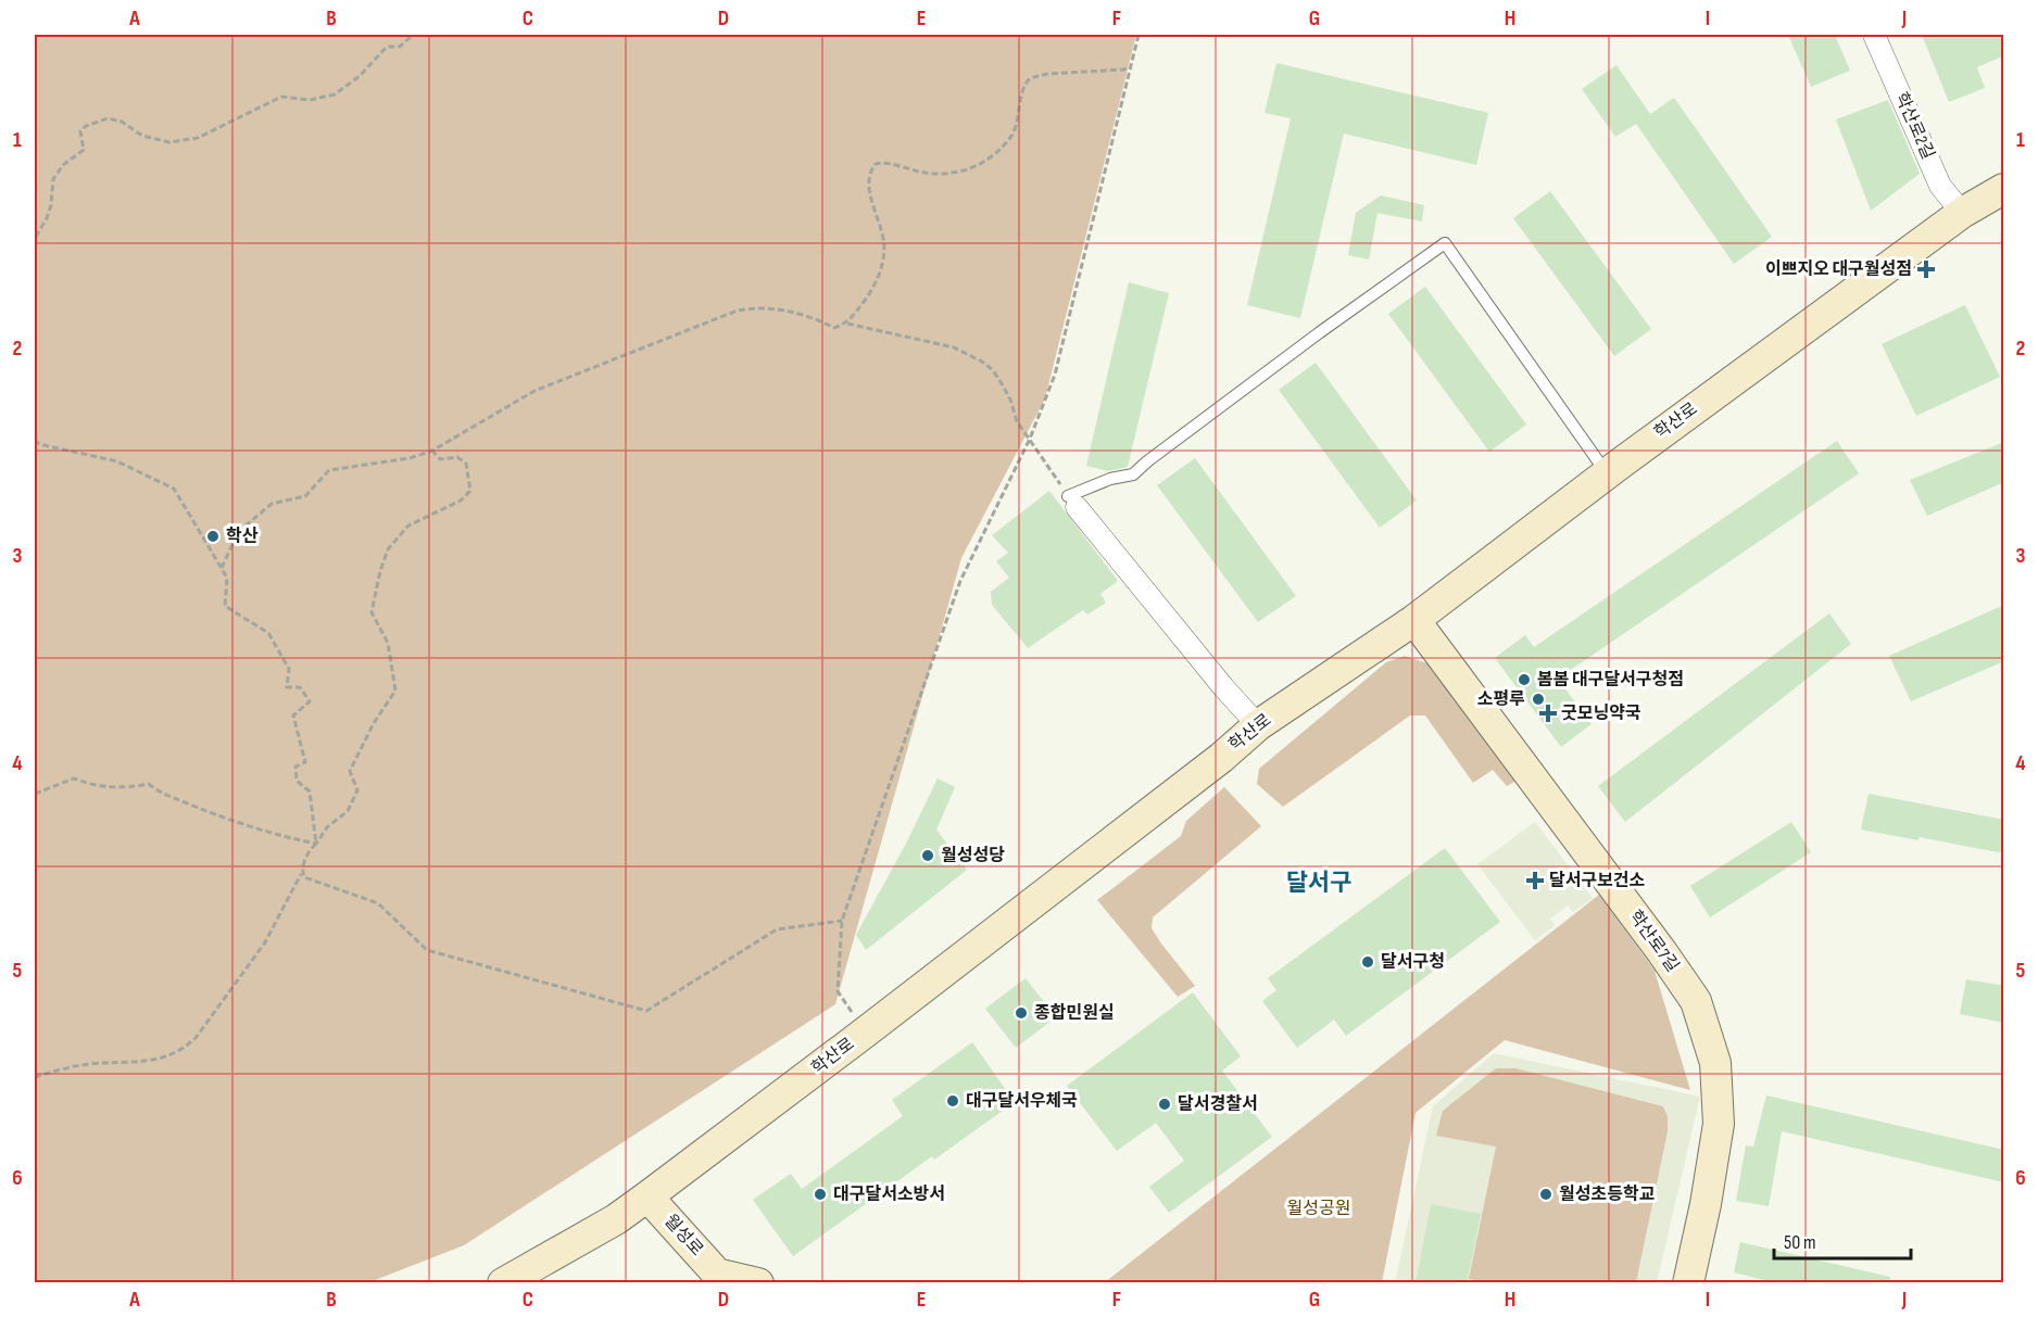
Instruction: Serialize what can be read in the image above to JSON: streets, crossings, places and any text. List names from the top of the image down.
{
  "streets": {
    "main road": ["학산로", "학산로7길", "월성로"],
    "street": ["학산로2길"]
  },
  "crossings": [
    ["학산로2길", "학산로"],
    ["학산로", "학산로7길"],
    ["학산로", "월성로"]
  ],
  "districts": ["달서구"],
  "parks": ["월성공원"],
  "places": {
    "health": ["이쁘지오 대구월성점", "굿모닝약국", "달서구보건소"],
    "other": [
      "학산",
      "봄봄 대구달서구청점",
      "소평루",
      "월성성당",
      "달서구청",
      "종합민원실",
      "대구달서우체국",
      "달서경찰서",
      "대구달서소방서",
      "월성초등학교"
    ]
  },
  "scale_bar": "50 m",
  "grid": {
    "columns": [
      "A",
      "B",
      "C",
      "D",
      "E",
      "F",
      "G",
      "H",
      "I",
      "J"
    ],
    "rows": [
      "1",
      "2",
      "3",
      "4",
      "5",
      "6"
    ]
  }
}
